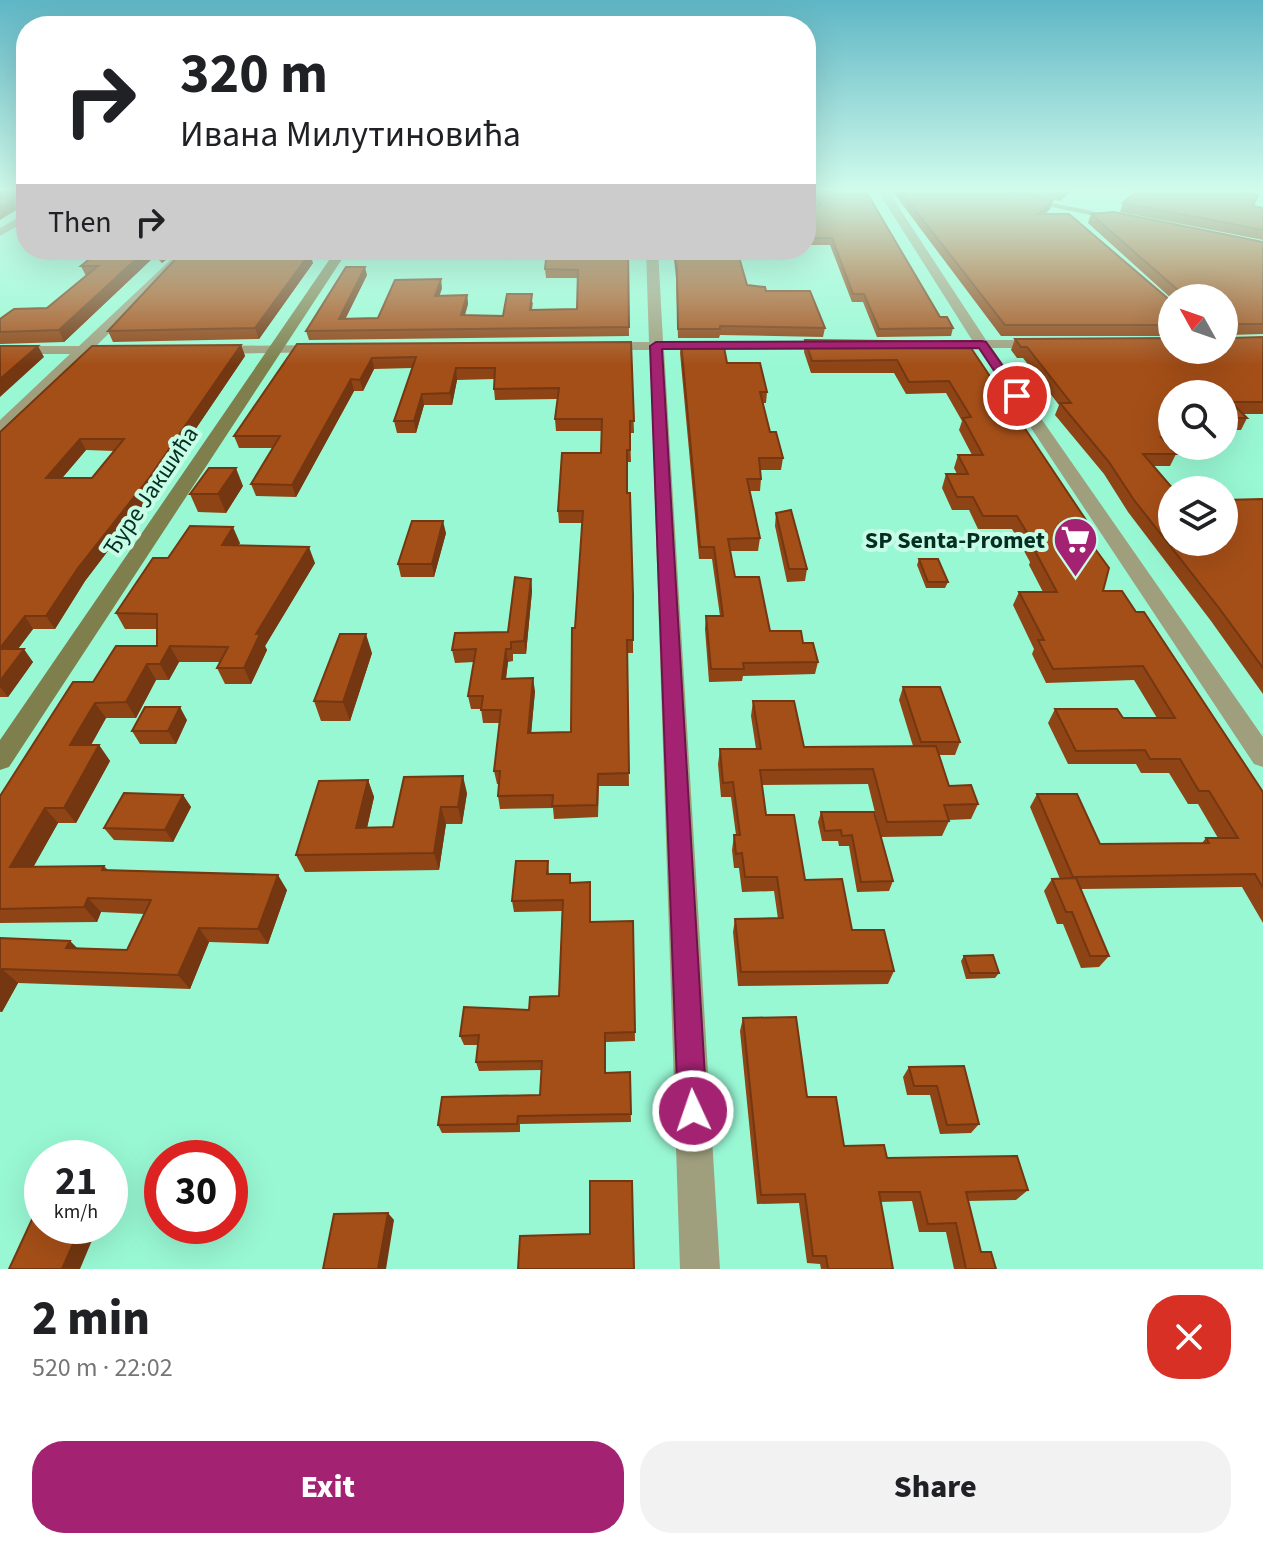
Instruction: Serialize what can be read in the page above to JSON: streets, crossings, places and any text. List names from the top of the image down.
{
  "streets": {
    "main road": ["Ђуре Јакшића"]
  },
  "places": {
    "supermarket": ["SP Senta-Promet"]
  },
  "north": "top left",
  "page": {
    "turn": ["320 m", "Ивана Милутиновића"],
    "then": "Then",
    "speed": "21 km/h",
    "limit": "30",
    "heading": ["2 min", "520 m · 22:02"],
    "buttons": ["Exit", "Share"]
  }
}
